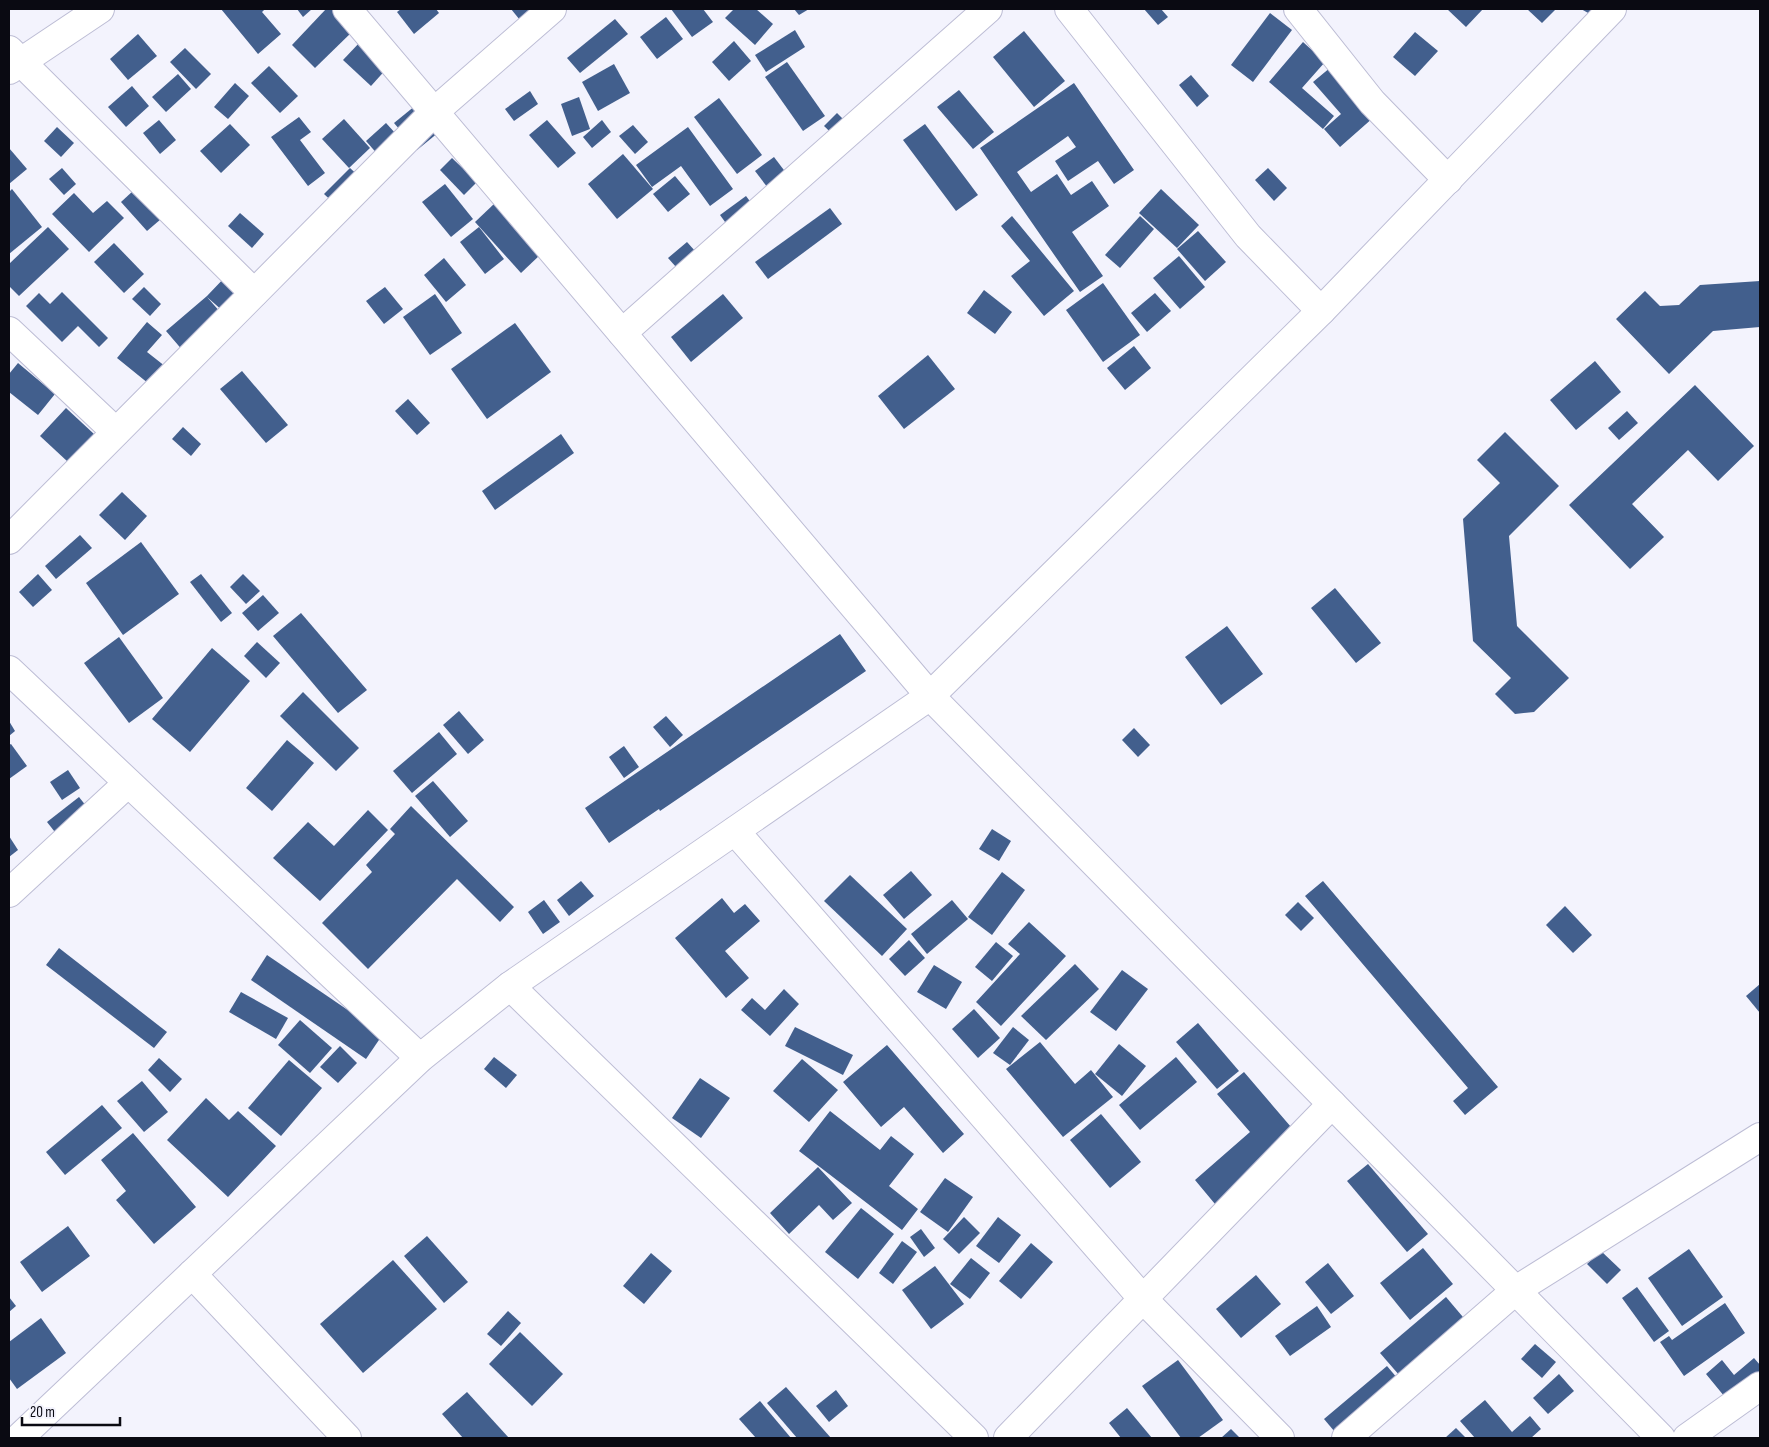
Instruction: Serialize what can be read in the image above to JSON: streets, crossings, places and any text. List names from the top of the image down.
{
  "scale_bar": "20 m"
}
